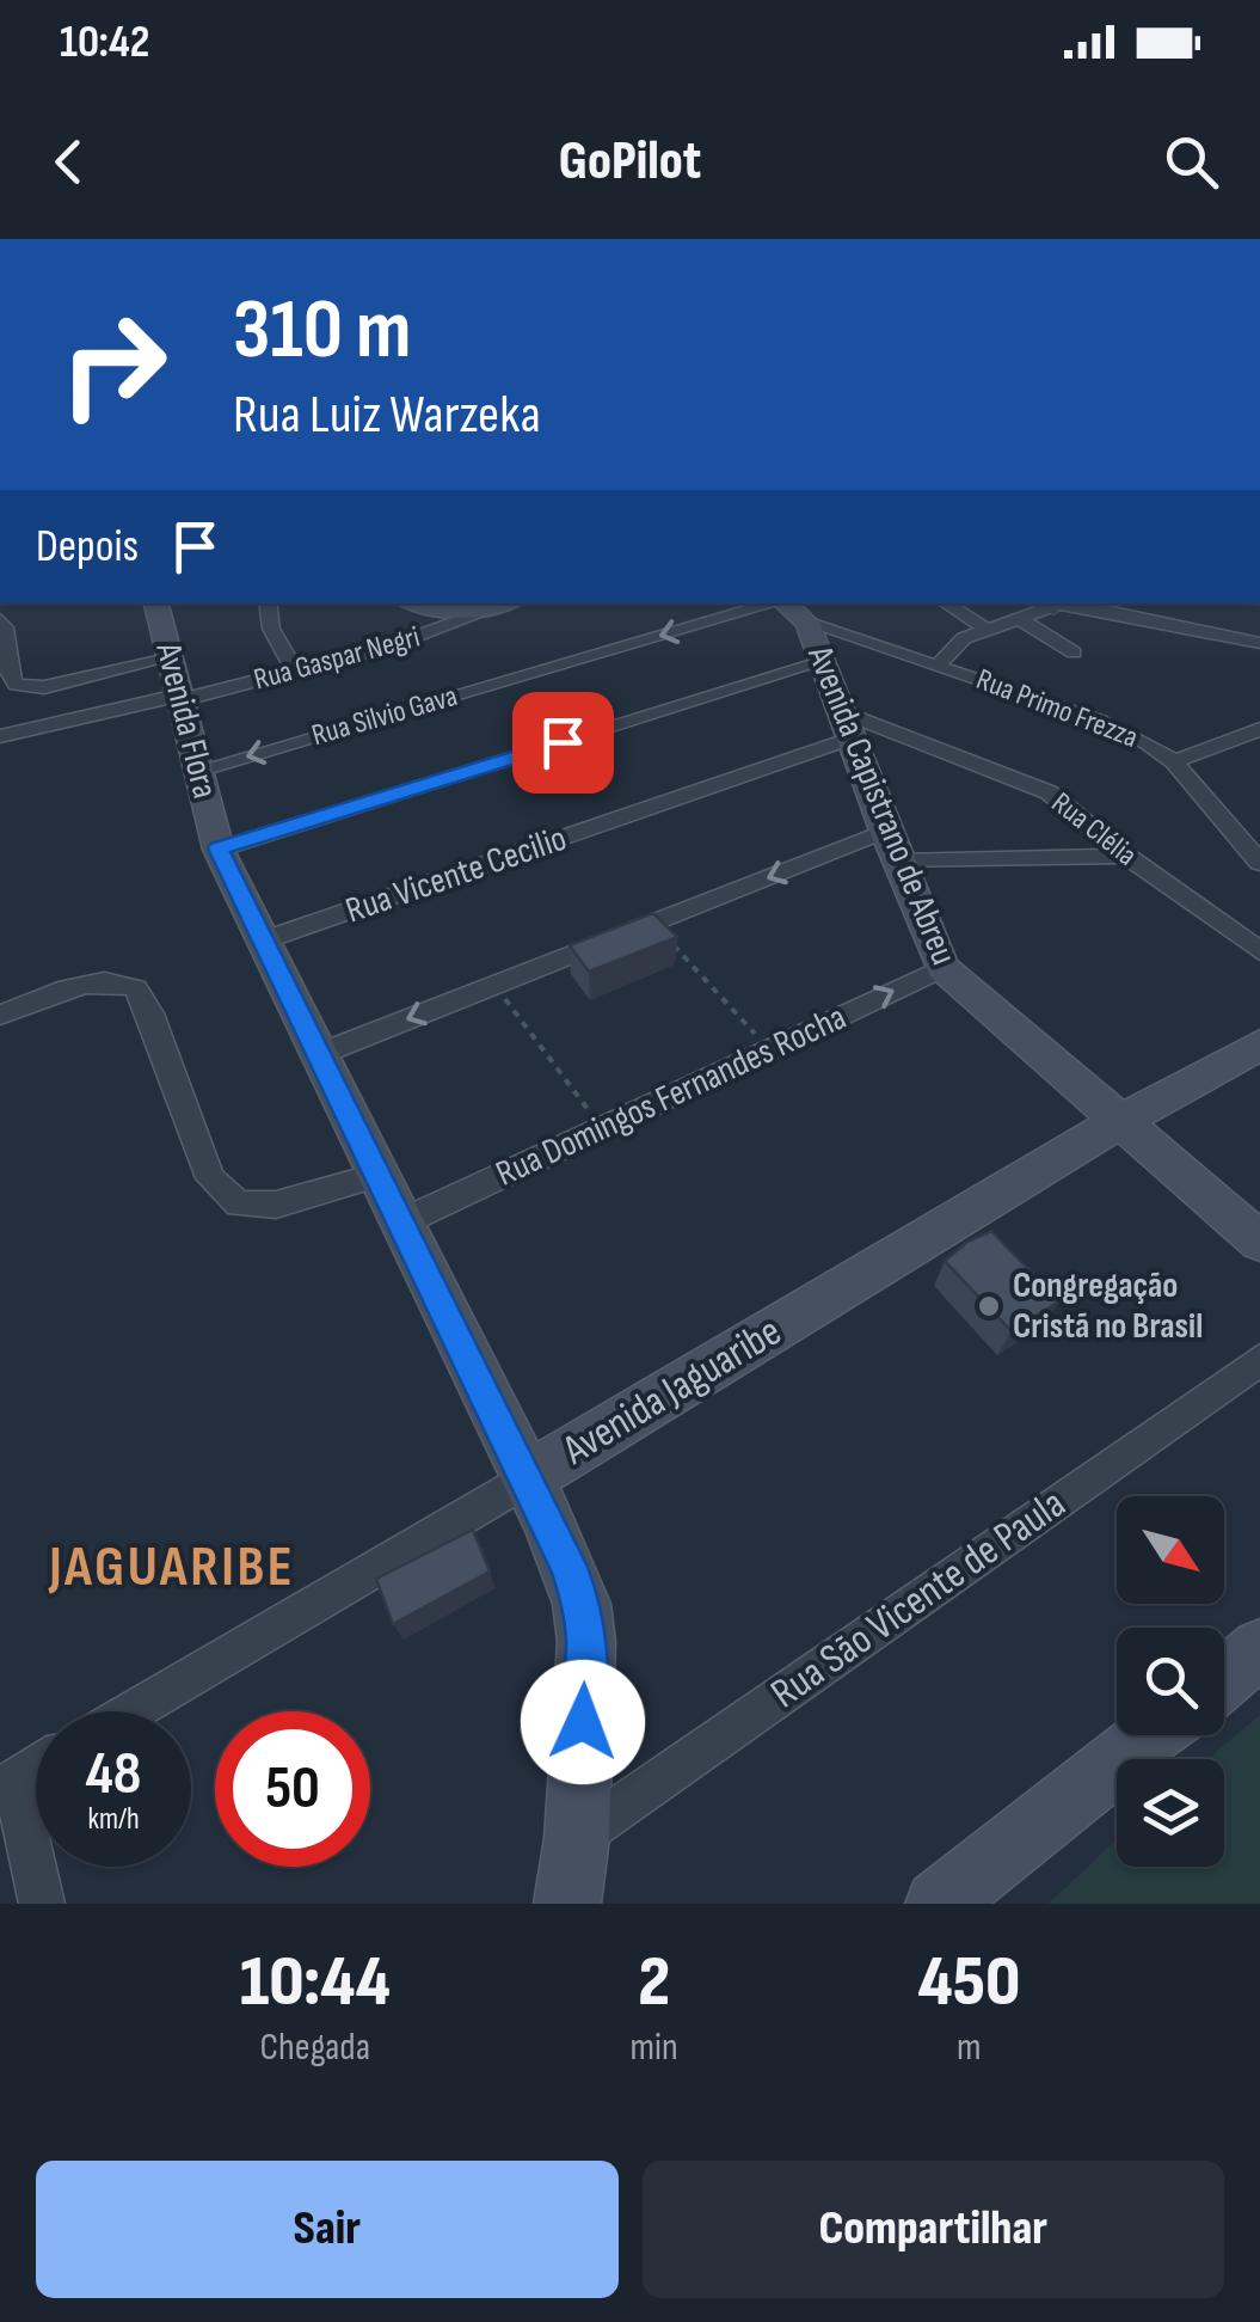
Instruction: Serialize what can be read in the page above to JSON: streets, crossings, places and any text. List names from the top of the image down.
{
  "streets": {
    "main road": ["Avenida Flora", "Avenida Capistrano de Abreu", "Avenida Jaguaribe"],
    "street": [
      "Rua Gaspar Negri",
      "Rua Primo Frezza",
      "Rua Silvio Gava",
      "Rua Clélia",
      "Rua Vicente Cecilio",
      "Rua Domingos Fernandes Rocha",
      "Rua São Vicente de Paula"
    ]
  },
  "crossings": [
    ["Rua Gaspar Negri", "Avenida Flora"],
    ["Rua Primo Frezza", "Rua Silvio Gava"],
    ["Rua Primo Frezza", "Avenida Capistrano de Abreu"],
    ["Rua Silvio Gava", "Avenida Flora"],
    ["Rua Silvio Gava", "Avenida Capistrano de Abreu"],
    ["Avenida Flora", "Rua Vicente Cecilio"],
    ["Avenida Flora", "Rua Domingos Fernandes Rocha"],
    ["Avenida Flora", "Avenida Jaguaribe"],
    ["Avenida Flora", "Rua São Vicente de Paula"],
    ["Avenida Capistrano de Abreu", "Rua Clélia"],
    ["Avenida Capistrano de Abreu", "Rua Vicente Cecilio"],
    ["Avenida Capistrano de Abreu", "Rua Domingos Fernandes Rocha"],
    ["Avenida Capistrano de Abreu", "Avenida Jaguaribe"],
    ["Rua Clélia", "Rua Vicente Cecilio"]
  ],
  "districts": ["JAGUARIBE"],
  "places": ["Congregação Cristã no Brasil"],
  "north": "bottom right",
  "page": {
    "status": "10:42",
    "header": "GoPilot",
    "turn": ["310 m", "Rua Luiz Warzeka"],
    "then": "Depois",
    "speed": "48 km/h",
    "limit": "50",
    "eta": [
      "10:44",
      "Chegada",
      "2",
      "min",
      "450",
      "m"
    ],
    "buttons": ["Sair", "Compartilhar"]
  }
}
